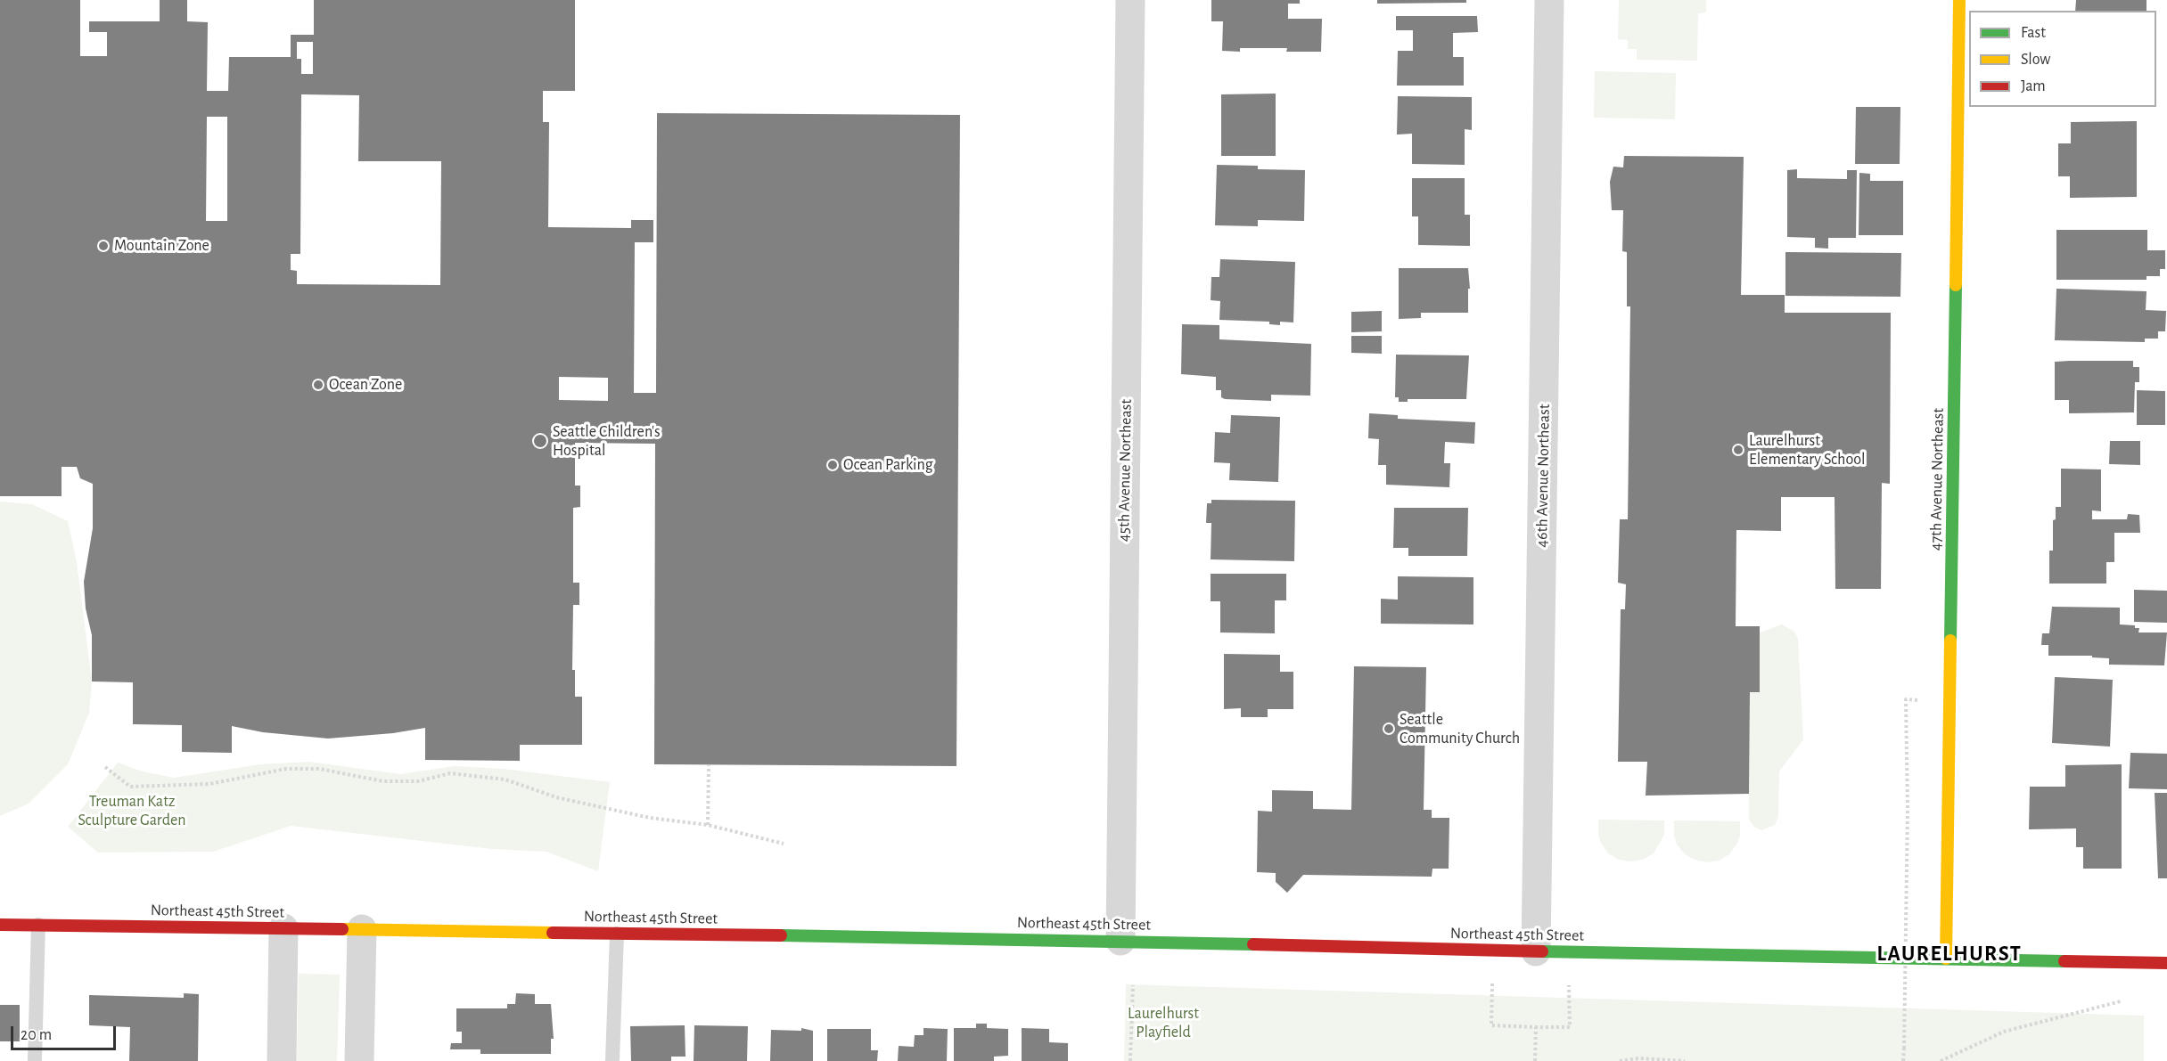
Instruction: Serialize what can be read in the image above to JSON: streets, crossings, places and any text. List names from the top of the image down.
{
  "streets": {
    "street": [
      "45th Avenue Northeast",
      "46th Avenue Northeast",
      "47th Avenue Northeast",
      "Northeast 45th Street"
    ]
  },
  "crossings": [
    ["45th Avenue Northeast", "Northeast 45th Street"],
    ["46th Avenue Northeast", "Northeast 45th Street"],
    ["47th Avenue Northeast", "Northeast 45th Street"]
  ],
  "districts": ["LAURELHURST"],
  "parks": ["Treuman Katz Sculpture Garden", "Laurelhurst Playfield"],
  "places": [
    "Mountain Zone",
    "Ocean Zone",
    "Seattle Children's Hospital",
    "Laurelhurst Elementary School",
    "Ocean Parking",
    "Seattle Community Church"
  ],
  "legend": ["Fast", "Slow", "Jam"],
  "scale_bar": "20 m"
}
